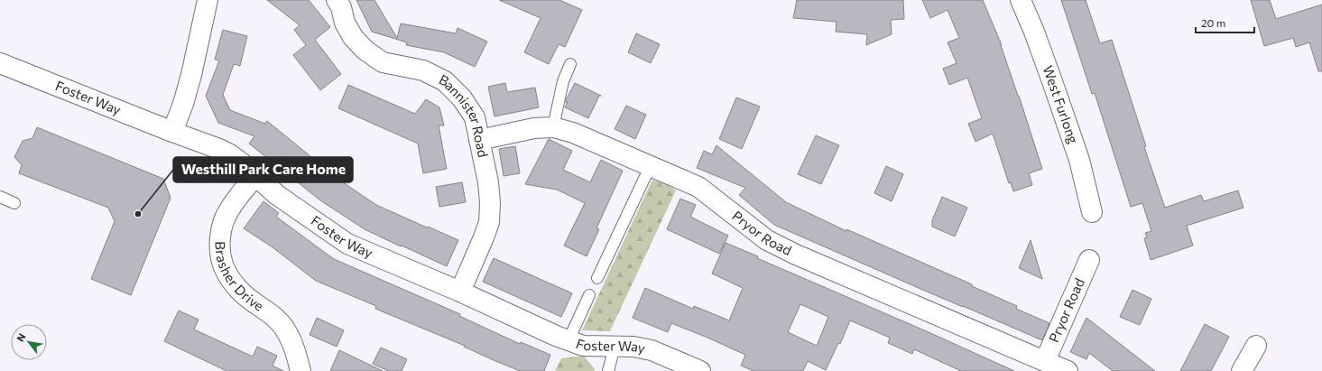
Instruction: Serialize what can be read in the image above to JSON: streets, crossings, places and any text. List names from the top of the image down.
{
  "streets": {
    "street": [
      "Foster Way",
      "West Furlong",
      "Bannister Road",
      "Pryor Road",
      "Brasher Drive"
    ]
  },
  "crossings": [
    ["Foster Way", "Bannister Road"],
    ["Foster Way", "Brasher Drive"],
    ["Bannister Road", "Pryor Road"]
  ],
  "places": ["Westhill Park Care Home"],
  "scale_bar": "20 m",
  "north": "top left"
}
